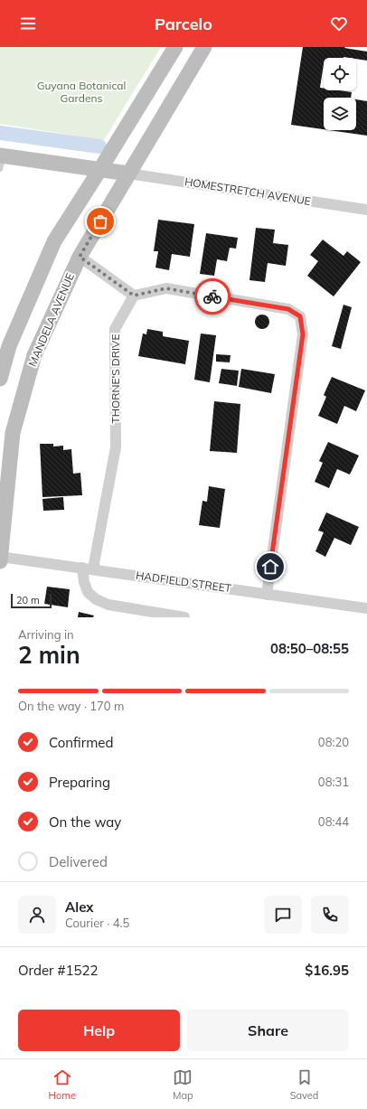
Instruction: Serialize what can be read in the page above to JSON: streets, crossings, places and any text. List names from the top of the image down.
{
  "streets": {
    "main road": ["MANDELA AVENUE"],
    "street": ["HOMESTRETCH AVENUE", "THORNE'S DRIVE", "HADFIELD STREET"]
  },
  "crossings": [
    ["HOMESTRETCH AVENUE", "MANDELA AVENUE"],
    ["MANDELA AVENUE", "HADFIELD STREET"],
    ["THORNE'S DRIVE", "HADFIELD STREET"]
  ],
  "parks": ["Guyana Botanical Gardens"],
  "scale_bar": "20 m",
  "page": {
    "header": "Parcelo",
    "scale": "20 m",
    "heading": ["2 min", "Arriving in", "08:50–08:55"],
    "panel": [
      "Alex",
      "Courier · 4.5",
      "Order #1522",
      "$16.95"
    ],
    "bar": "On the way · 170 m",
    "list": [
      ["Confirmed", "08:20"],
      ["Preparing", "08:31"],
      ["On the way", "08:44"],
      "Delivered"
    ],
    "buttons": ["Help", "Share"],
    "tabs": ["Home", "Map", "Saved"]
  }
}
